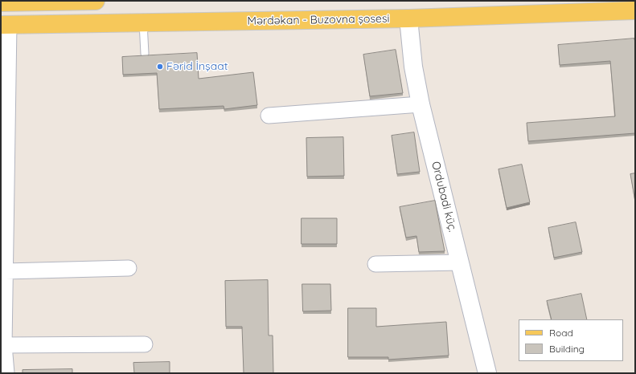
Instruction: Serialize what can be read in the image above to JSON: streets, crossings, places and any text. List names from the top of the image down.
{
  "streets": {
    "main road": ["Mərdəkan - Buzovna şosesi"],
    "street": ["Ordubadi küç."]
  },
  "crossings": [
    ["Mərdəkan - Buzovna şosesi", "Ordubadi küç."]
  ],
  "places": ["Fərid İnşaat"],
  "legend": ["Road", "Building"]
}
